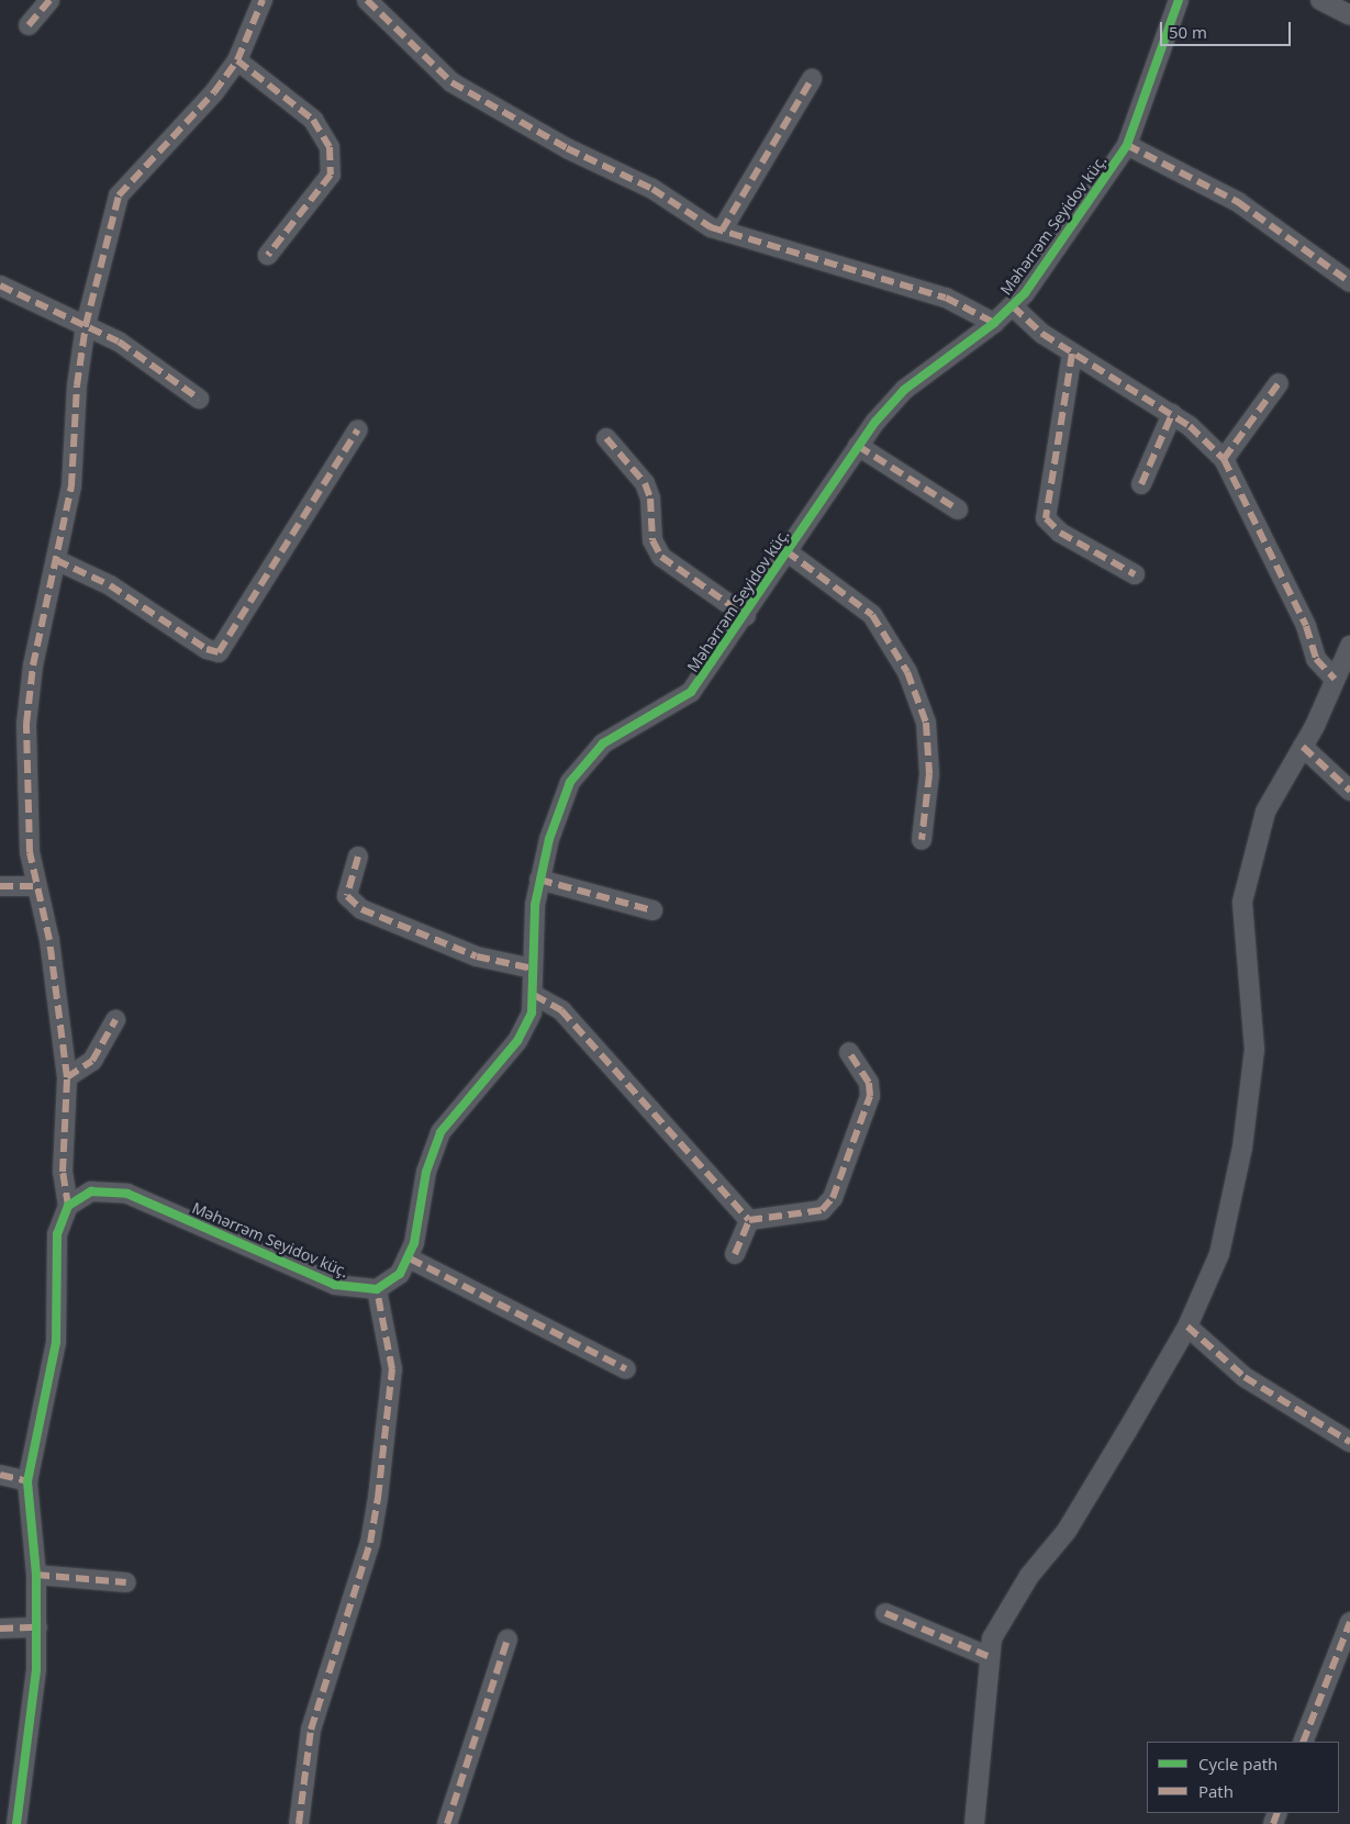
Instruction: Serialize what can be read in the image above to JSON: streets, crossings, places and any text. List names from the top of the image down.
{
  "streets": {
    "street": ["Məhərrəm Seyidov küç."]
  },
  "legend": ["Cycle path", "Path"],
  "scale_bar": "50 m"
}
